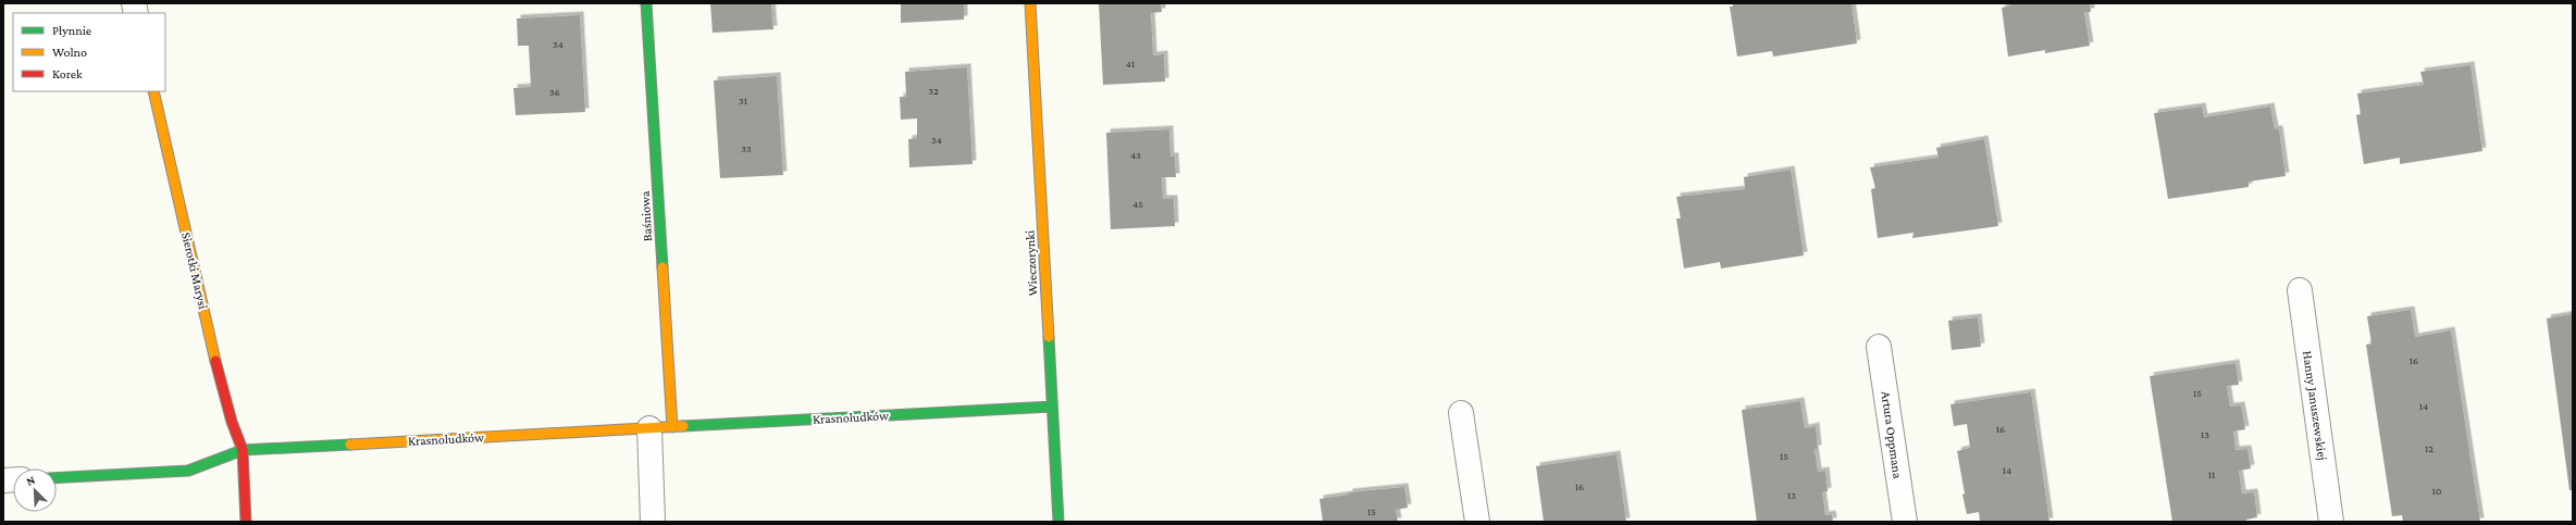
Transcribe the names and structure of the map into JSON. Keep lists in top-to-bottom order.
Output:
{
  "streets": {
    "street": [
      "Baśniowa",
      "Wieczorynki",
      "Sierotki Marysi",
      "Hanny Januszewskiej",
      "Krasnoludków",
      "Artura Oppmana"
    ]
  },
  "crossings": [
    ["Baśniowa", "Krasnoludków"],
    ["Wieczorynki", "Krasnoludków"],
    ["Sierotki Marysi", "Krasnoludków"]
  ],
  "house_numbers": [
    "34",
    "41",
    "32",
    "36",
    "31",
    "34",
    "33",
    "43",
    "45",
    "16",
    "15",
    "14",
    "16",
    "13",
    "12",
    "15",
    "14",
    "11",
    "16",
    "10",
    "13",
    "15"
  ],
  "legend": ["Płynnie", "Wolno", "Korek"],
  "north": "top left"
}
